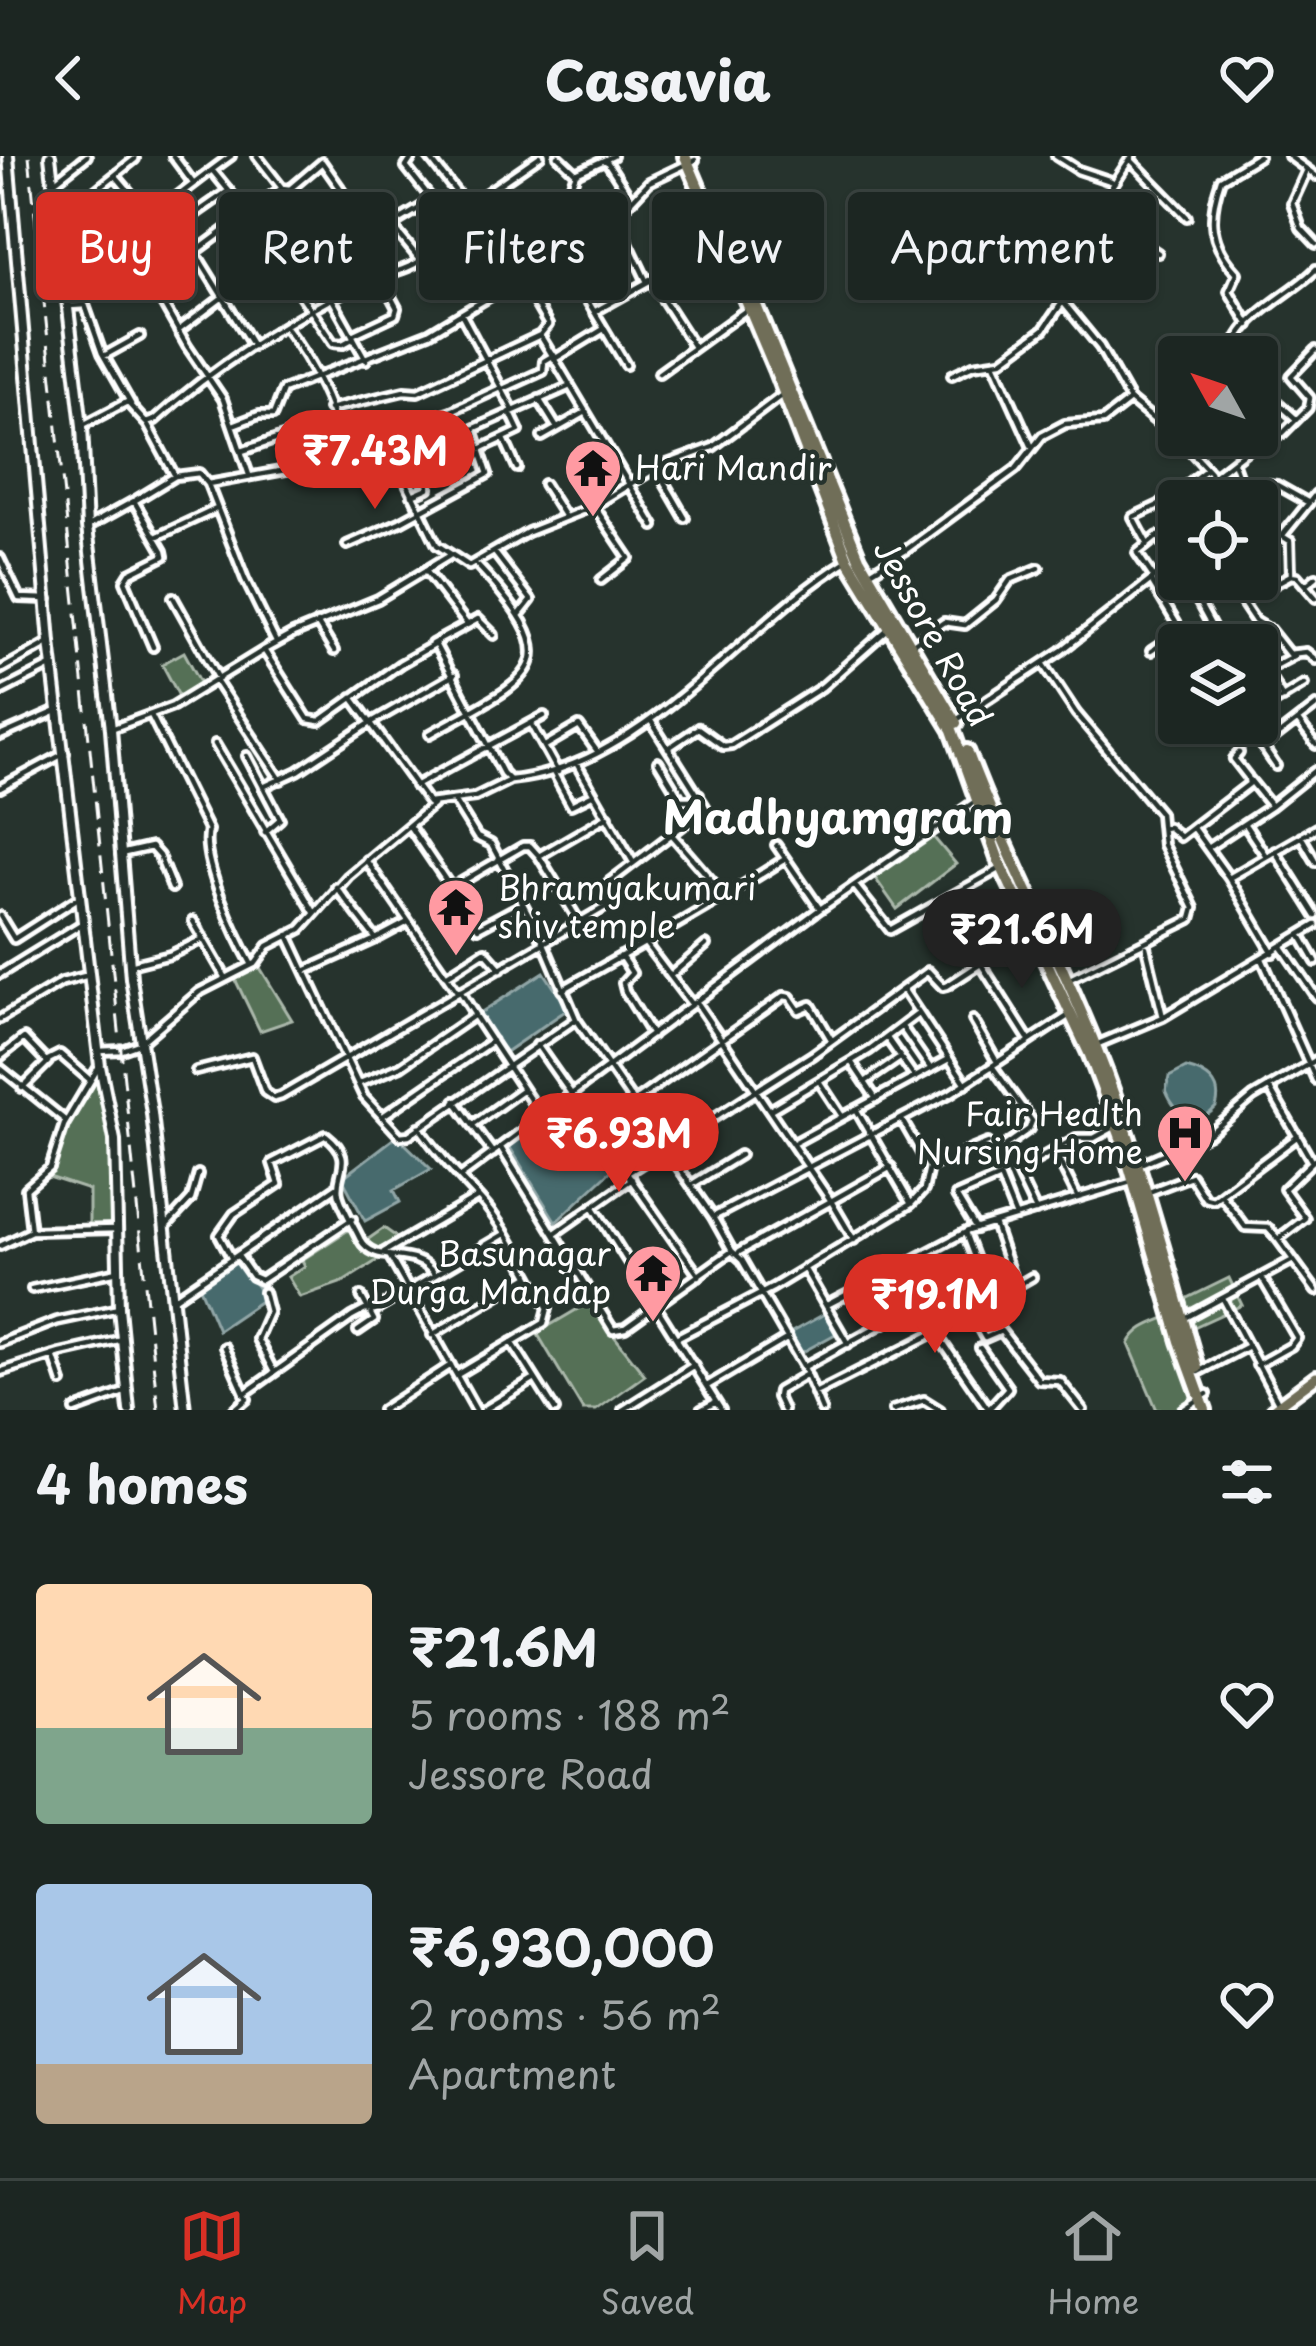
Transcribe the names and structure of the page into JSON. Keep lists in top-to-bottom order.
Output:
{
  "streets": {
    "highway": ["Jessore Road"]
  },
  "districts": ["Madhyamgram"],
  "places": {
    "temple": ["Hari Mandir", "Bhramyakumari shiv temple", "Basunagar Durga Mandap"],
    "hospital": ["Fair Health Nursing Home"]
  },
  "north": "top left",
  "page": {
    "header": "Casavia",
    "chip": [
      "Buy",
      "Rent",
      "Filters",
      "New",
      "Apartment"
    ],
    "price": [
      "₹7.43M",
      "₹21.6M",
      "₹6.93M",
      "₹19.1M"
    ],
    "heading": "4 homes",
    "list": [
      {
        "name": "₹21.6M",
        "note": "5 rooms · 188 m² · Jessore Road"
      },
      {
        "name": "₹6,930,000",
        "note": "2 rooms · 56 m² · Apartment"
      }
    ],
    "tabs": ["Map", "Saved", "Home"]
  }
}
